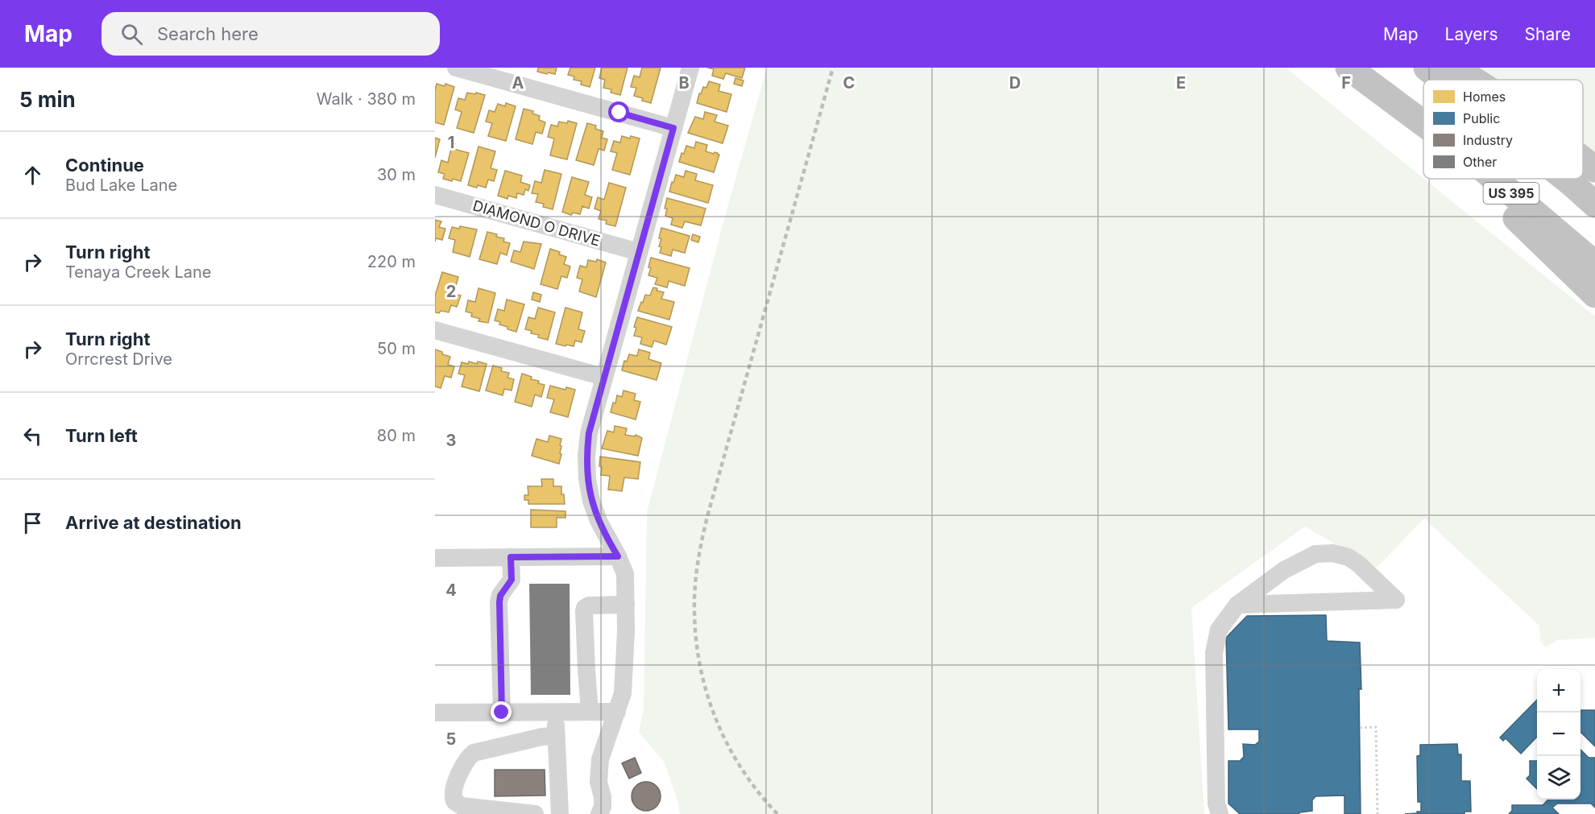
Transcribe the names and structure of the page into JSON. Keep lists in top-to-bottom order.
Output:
{
  "streets": {
    "highway": ["US 395"],
    "street": ["DIAMOND O DRIVE"]
  },
  "legend": [
    "Homes",
    "Public",
    "Industry",
    "Other"
  ],
  "page": {
    "header": "Map",
    "search": "Search here",
    "nav": ["Map", "Layers", "Share"],
    "heading": ["5 min", "Walk · 380 m"],
    "list": [
      ["Continue", "Bud Lake Lane", "30 m"],
      ["Turn right", "Tenaya Creek Lane", "220 m"],
      ["Turn right", "Orrcrest Drive", "50 m"],
      ["Turn left", "80 m"],
      "Arrive at destination"
    ],
    "map_buttons": ["+", "−"]
  },
  "grid": {
    "columns": [
      "A",
      "B",
      "C",
      "D",
      "E",
      "F"
    ],
    "rows": [
      "1",
      "2",
      "3",
      "4",
      "5"
    ]
  }
}
